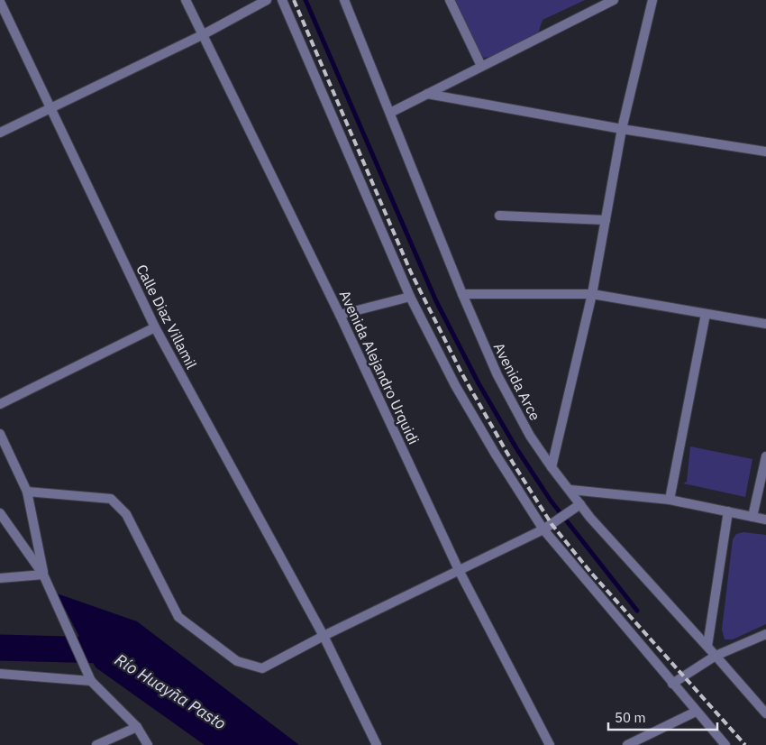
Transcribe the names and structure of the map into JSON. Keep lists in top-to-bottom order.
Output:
{
  "streets": {
    "street": ["Calle Diaz Villamil", "Avenida Alejandro Urquidi", "Avenida Arce"]
  },
  "water": ["Río Huayña Pasto"],
  "scale_bar": "50 m"
}
